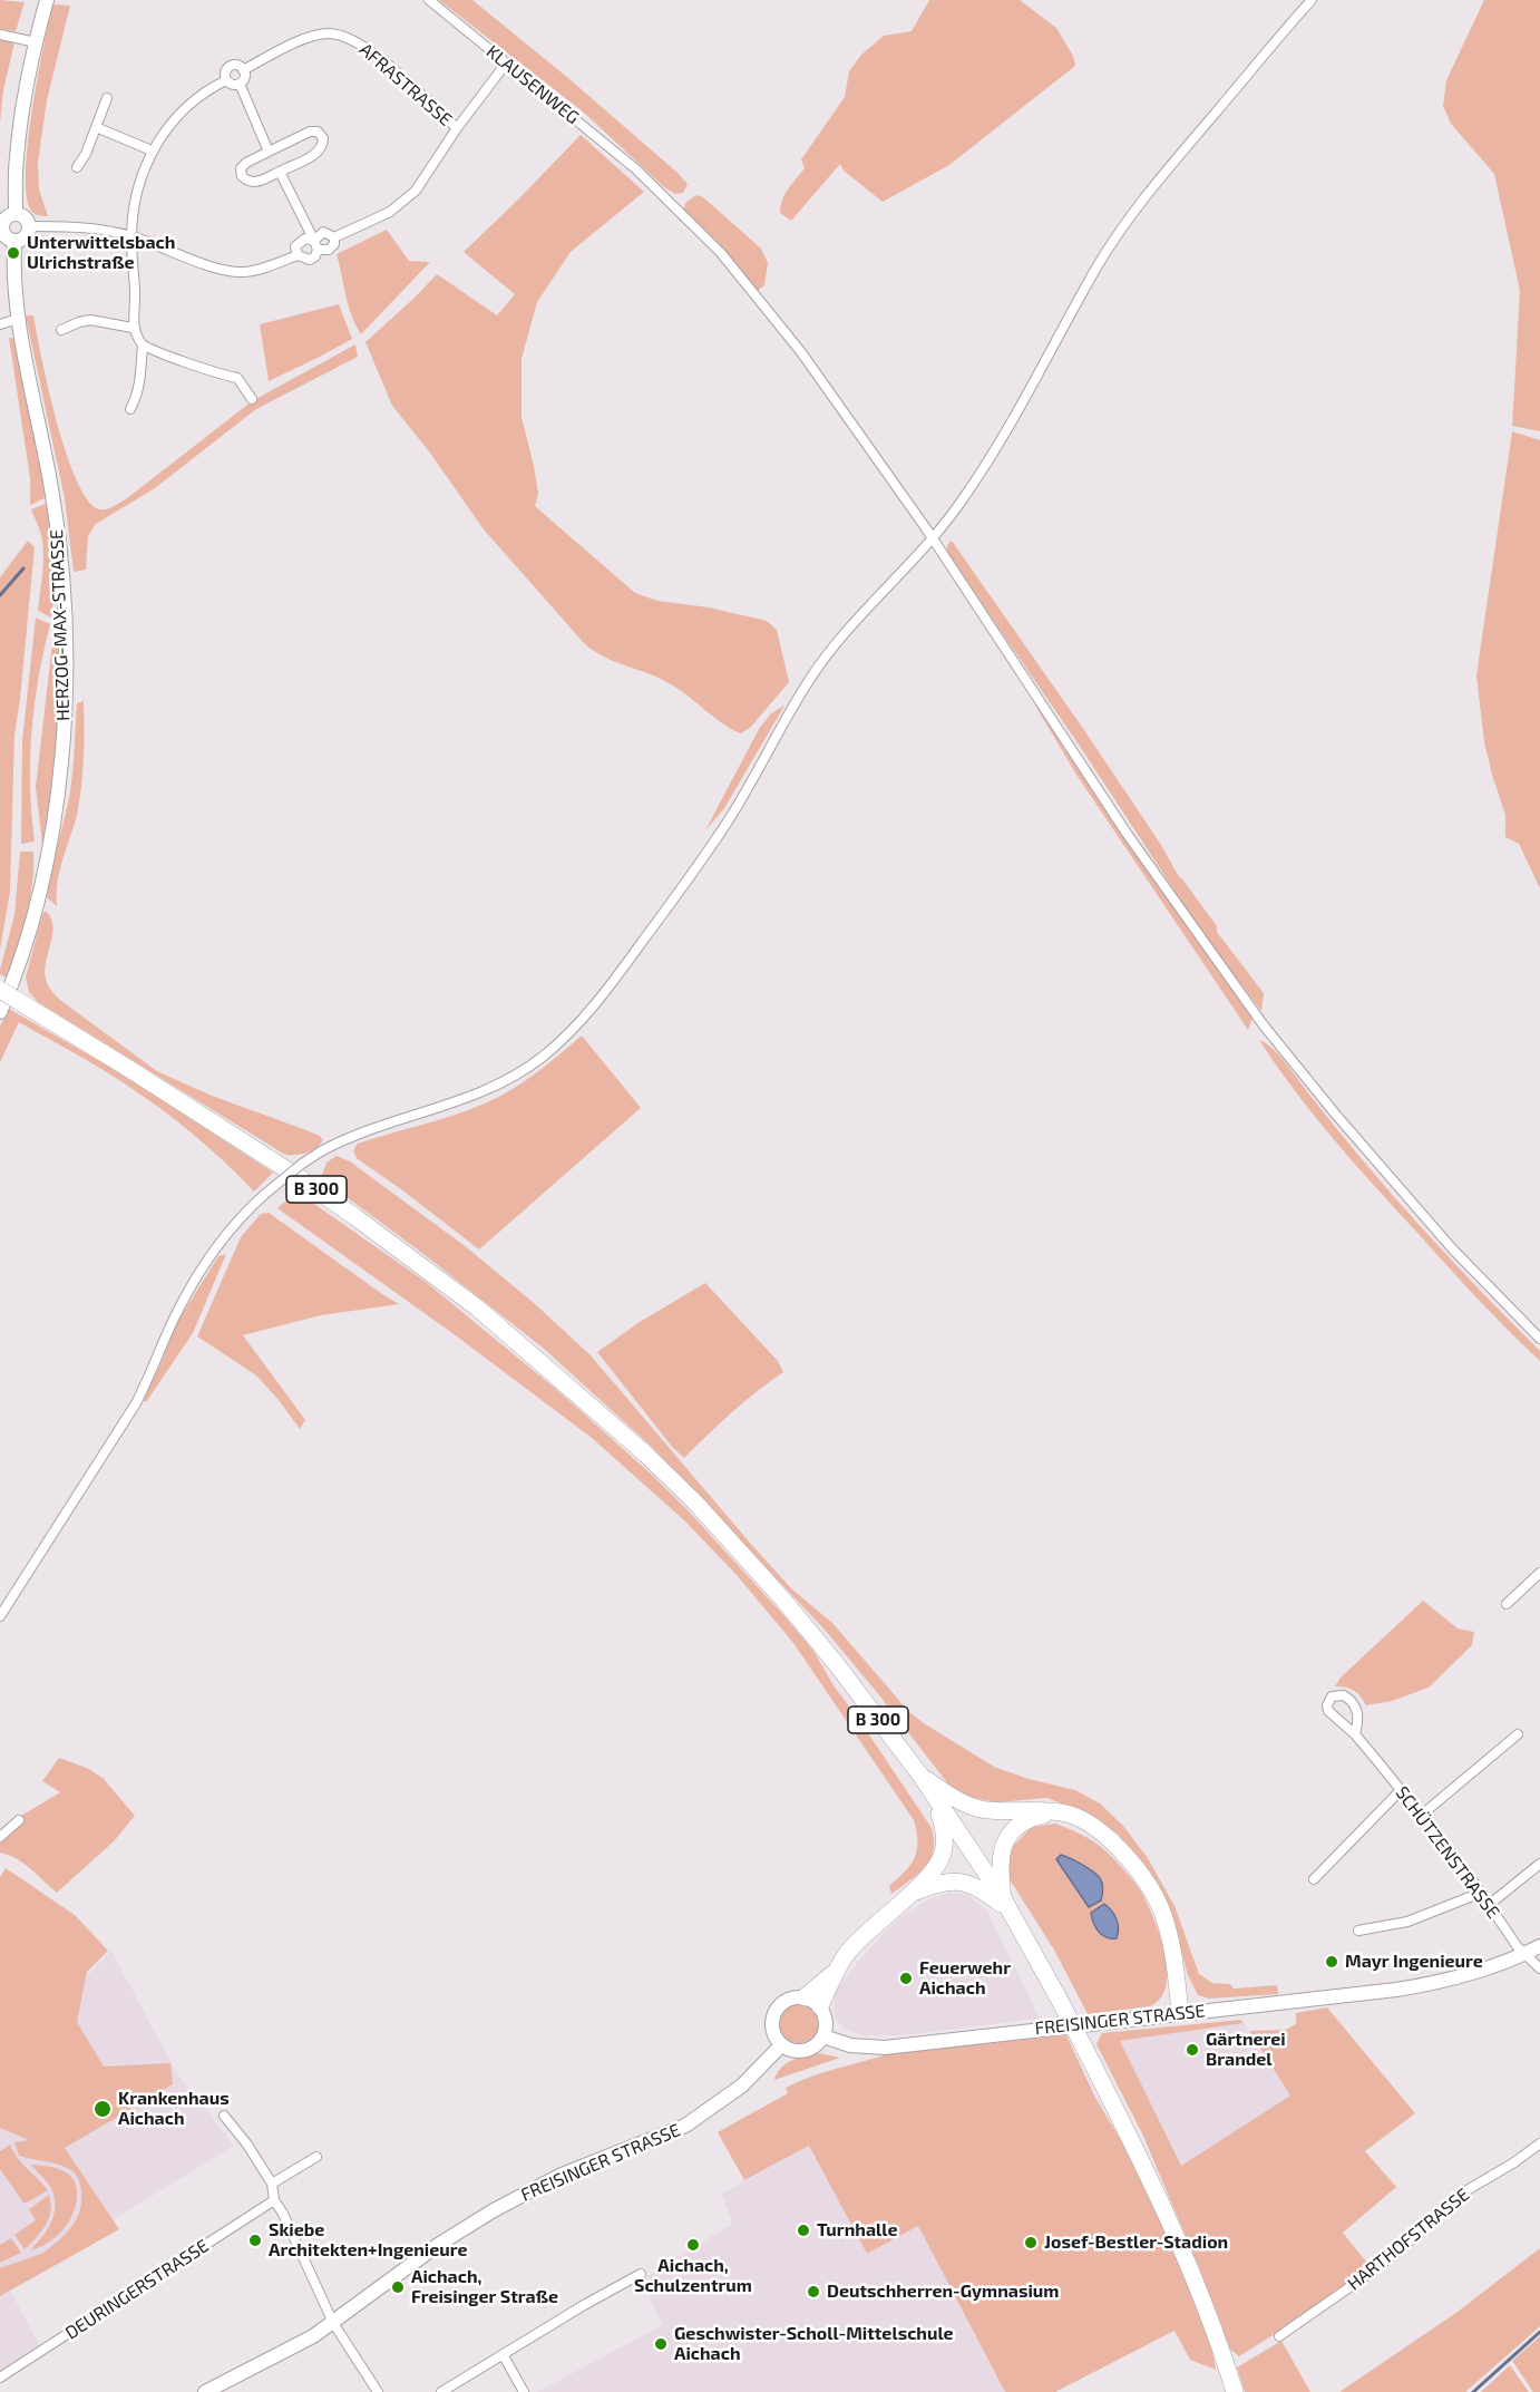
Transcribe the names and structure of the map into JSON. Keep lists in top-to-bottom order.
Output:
{
  "streets": {
    "highway": ["B 300"],
    "main road": ["HERZOG-MAX-STRASSE", "FREISINGER STRASSE"],
    "street": [
      "AFRASTRASSE",
      "KLAUSENWEG",
      "SCHÜTZENSTRASSE",
      "HARTHOFSTRASSE",
      "DEURINGERSTRASSE"
    ]
  },
  "crossings": [
    ["SCHÜTZENSTRASSE", "FREISINGER STRASSE"]
  ],
  "places": [
    "Unterwittelsbach Ulrichstraße",
    "Mayr Ingenieure",
    "Feuerwehr Aichach",
    "Gärtnerei Brandel",
    "Krankenhaus Aichach",
    "Turnhalle",
    "Skiebe Architekten+Ingenieure",
    "Josef-Bestler-Stadion",
    "Aichach, Schulzentrum",
    "Aichach, Freisinger Straße",
    "Deutschherren-Gymnasium",
    "Geschwister-Scholl-Mittelschule Aichach"
  ]
}
